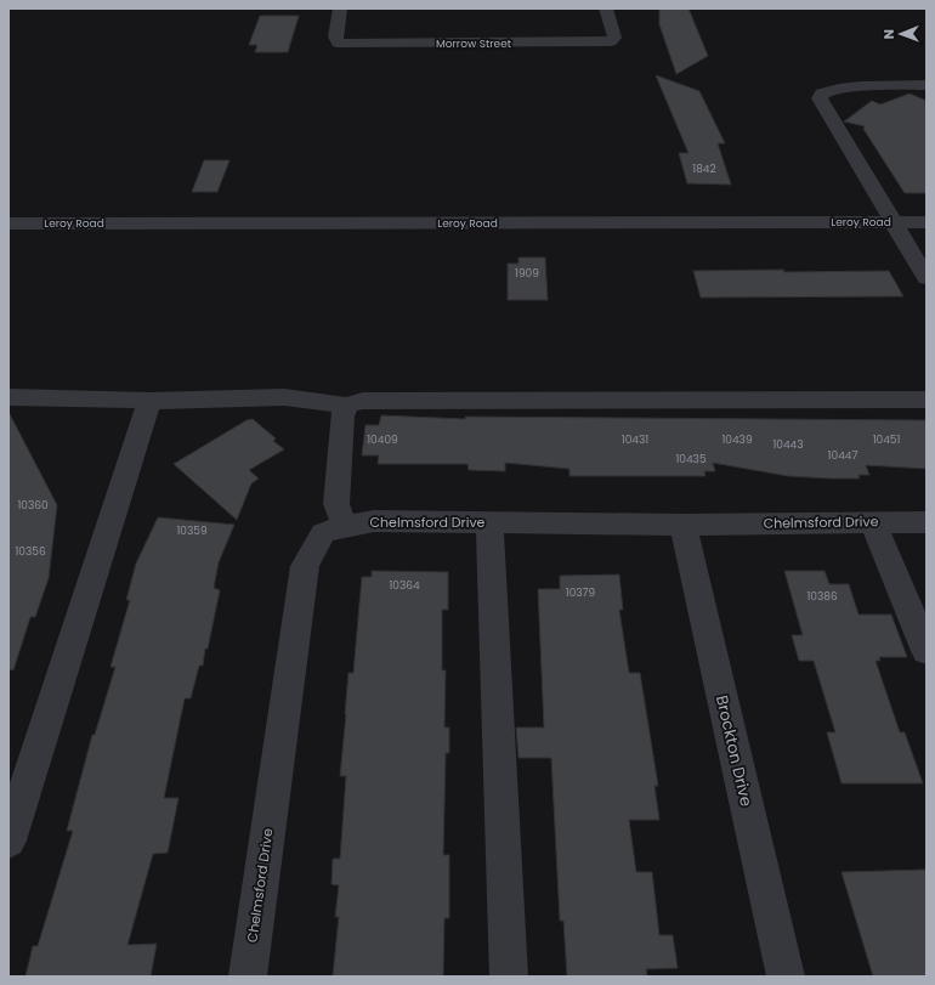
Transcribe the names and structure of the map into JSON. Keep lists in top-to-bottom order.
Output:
{
  "streets": {
    "street": [
      "Morrow Street",
      "Leroy Road",
      "Chelmsford Drive",
      "Brockton Drive"
    ]
  },
  "crossings": [
    ["Chelmsford Drive", "Brockton Drive"]
  ],
  "house_numbers": [
    "1842",
    "1909",
    "10409",
    "10431",
    "10439",
    "10451",
    "10443",
    "10447",
    "10435",
    "10360",
    "10359",
    "10356",
    "10364",
    "10379",
    "10386"
  ],
  "north": "left"
}
